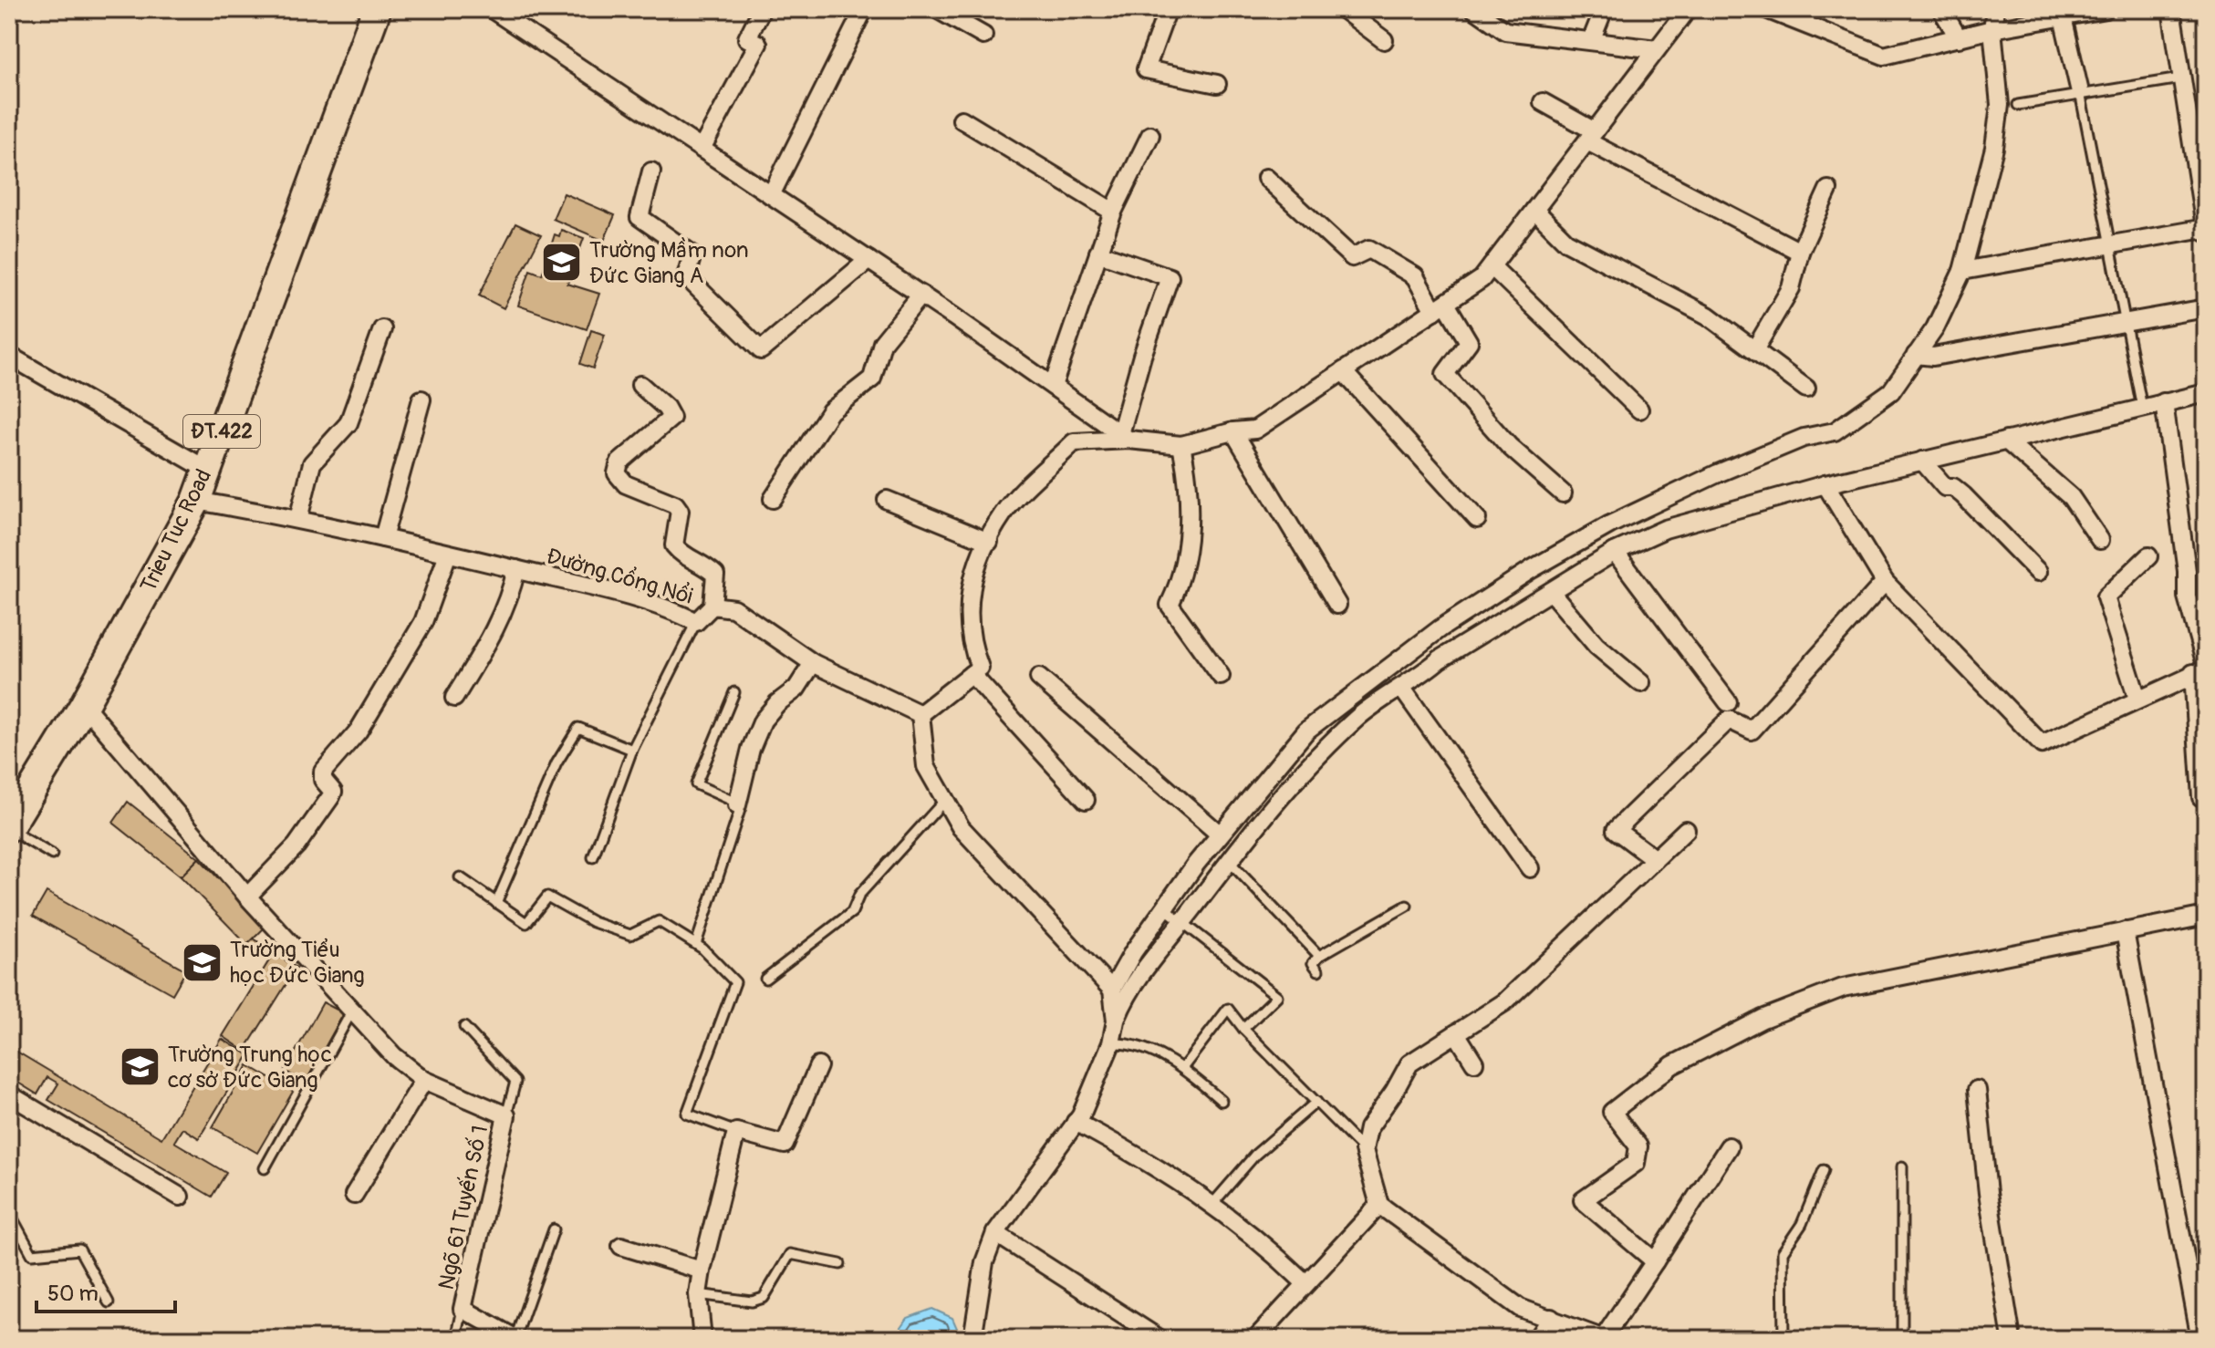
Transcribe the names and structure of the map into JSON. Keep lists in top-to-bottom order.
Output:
{
  "streets": {
    "main road": ["ĐT.422", "Trieu Tuc Road"],
    "street": ["Đường Cổng Nổi", "Ngõ 61 Tuyến Số 1"]
  },
  "crossings": [
    ["Trieu Tuc Road", "Đường Cổng Nổi"]
  ],
  "places": {
    "school or university": ["Trường Mầm non Đức Giang A", "Trường Tiểu học Đức Giang", "Trường Trung học cơ sở Đức Giang"]
  },
  "scale_bar": "50 m"
}
